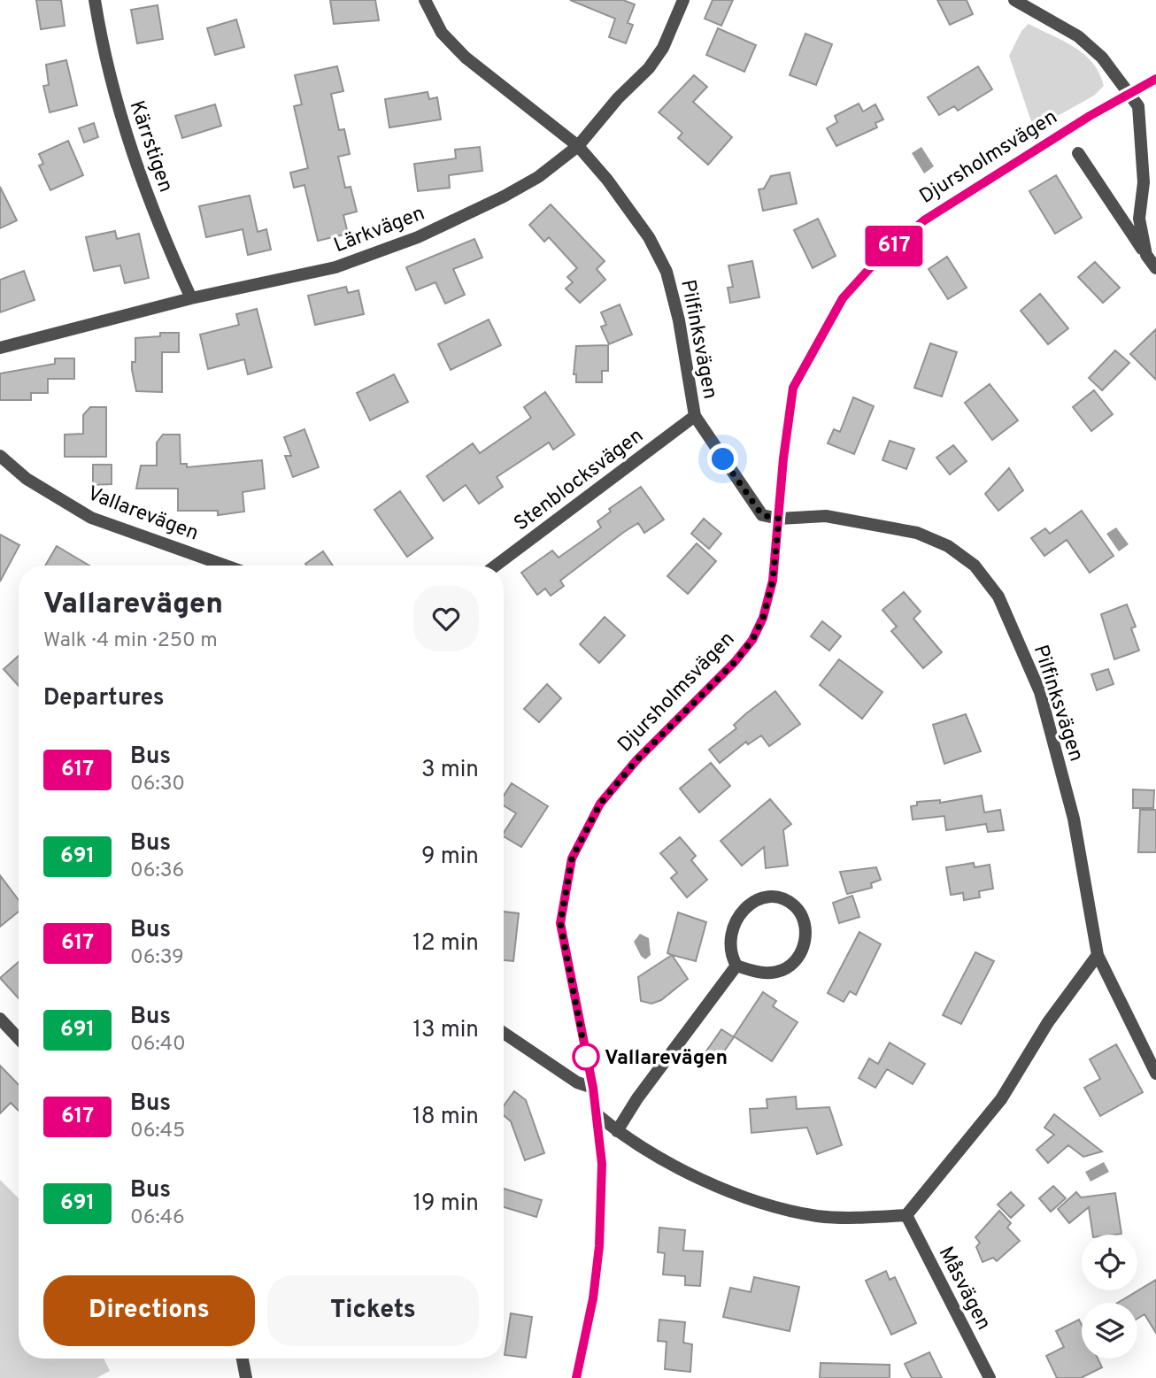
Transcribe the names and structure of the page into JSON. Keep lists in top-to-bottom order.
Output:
{
  "streets": {
    "street": [
      "Kärrstigen",
      "Djursholmsvägen",
      "Lärkvägen",
      "Pilfinksvägen",
      "Stenblocksvägen",
      "Vallarevägen",
      "Måsvägen"
    ]
  },
  "crossings": [
    ["Kärrstigen", "Lärkvägen"],
    ["Djursholmsvägen", "Pilfinksvägen"],
    ["Lärkvägen", "Pilfinksvägen"],
    ["Pilfinksvägen", "Stenblocksvägen"]
  ],
  "places": ["Vallarevägen"],
  "lines": ["bus line 617"],
  "page": {
    "on_map": "617",
    "heading": [
      ["Vallarevägen", "Walk · 4 min · 250 m"],
      "Departures"
    ],
    "list": [
      {
        "mark": "617",
        "name": "Bus",
        "note": "06:30",
        "value": "3 min"
      },
      {
        "mark": "691",
        "name": "Bus",
        "note": "06:36",
        "value": "9 min"
      },
      {
        "mark": "617",
        "name": "Bus",
        "note": "06:39",
        "value": "12 min"
      },
      {
        "mark": "691",
        "name": "Bus",
        "note": "06:40",
        "value": "13 min"
      },
      {
        "mark": "617",
        "name": "Bus",
        "note": "06:45",
        "value": "18 min"
      },
      {
        "mark": "691",
        "name": "Bus",
        "note": "06:46",
        "value": "19 min"
      }
    ],
    "buttons": ["Directions", "Tickets"]
  }
}
